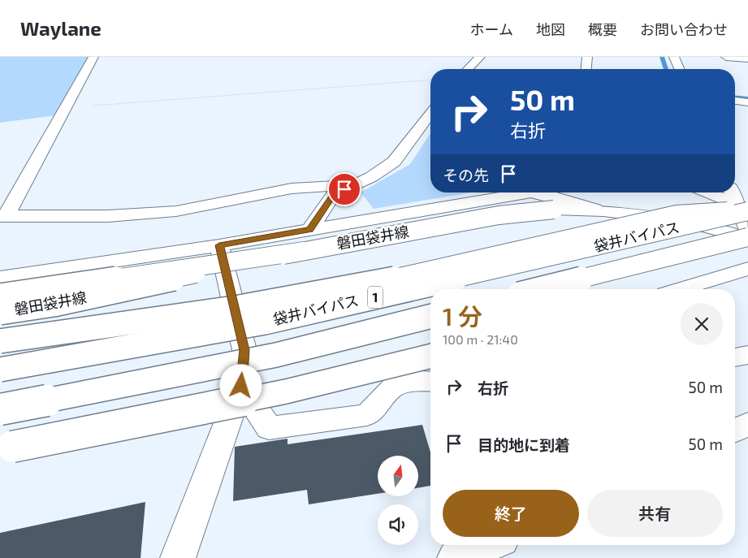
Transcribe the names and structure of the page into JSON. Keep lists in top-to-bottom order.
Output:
{
  "streets": {
    "main road": ["袋井バイパス", "磐田袋井線", "1"]
  },
  "crossings": [
    ["袋井バイパス", "磐田袋井線"]
  ],
  "north": "top",
  "page": {
    "header": "Waylane",
    "nav": [
      "ホーム",
      "地図",
      "概要",
      "お問い合わせ"
    ],
    "turn": ["50 m", "右折"],
    "then": "その先",
    "heading": ["1 分", "100 m · 21:40"],
    "list": [
      {
        "name": "右折",
        "value": "50 m"
      },
      {
        "name": "目的地に到着",
        "value": "50 m"
      }
    ],
    "buttons": ["終了", "共有"]
  }
}
